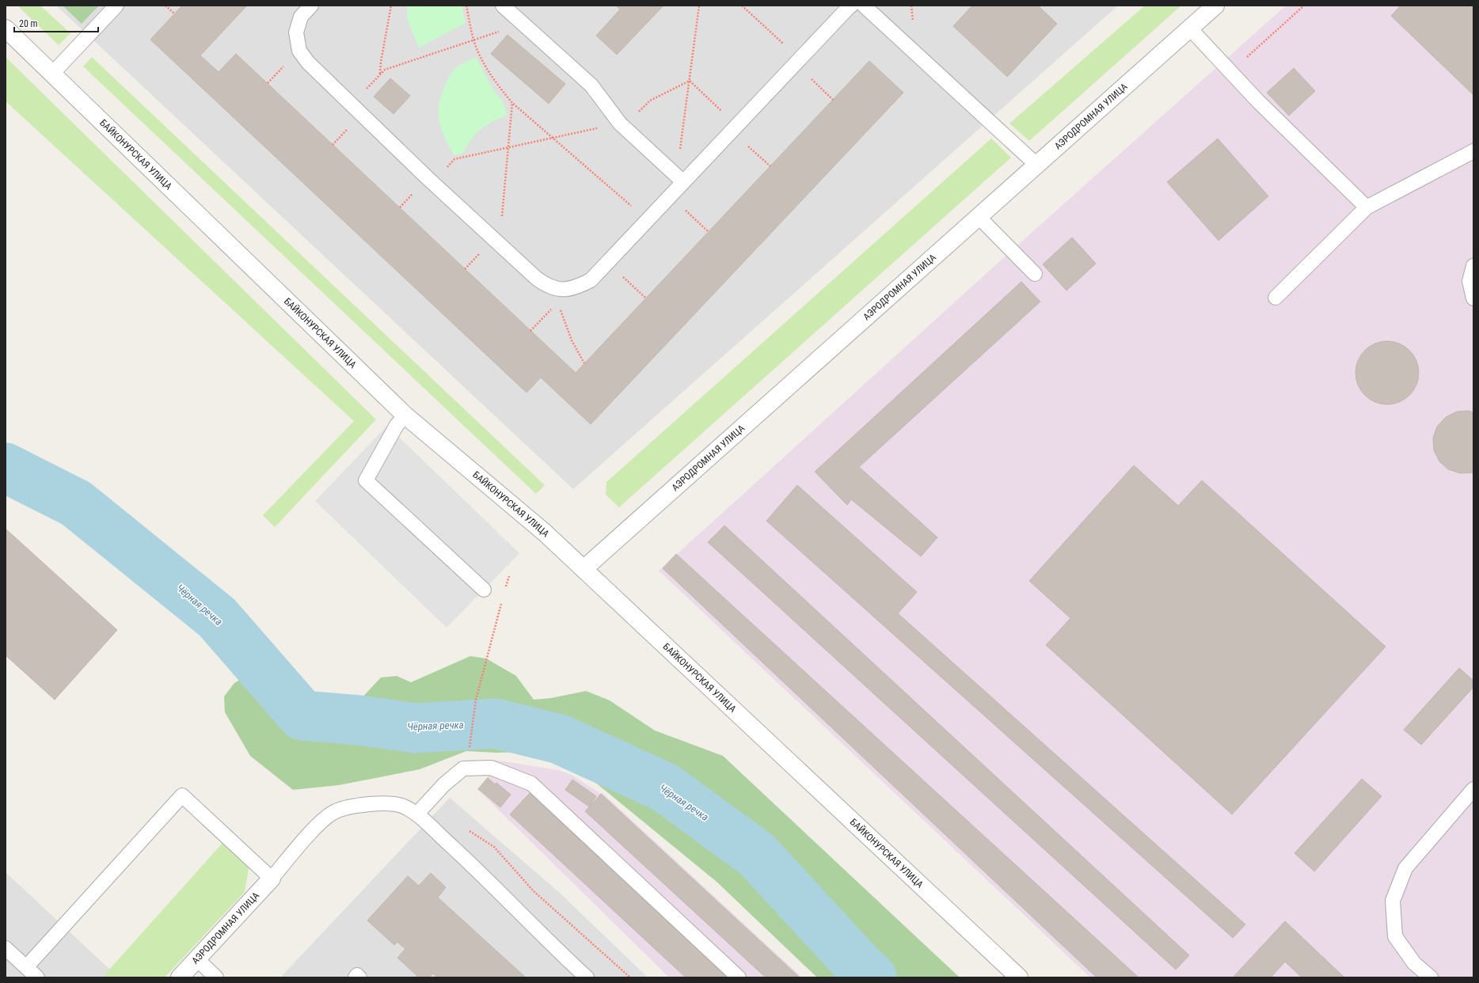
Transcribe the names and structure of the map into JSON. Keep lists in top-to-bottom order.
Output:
{
  "streets": {
    "street": ["АЭРОДРОМНАЯ УЛИЦА", "БАЙКОНУРСКАЯ УЛИЦА"]
  },
  "crossings": [
    ["АЭРОДРОМНАЯ УЛИЦА", "БАЙКОНУРСКАЯ УЛИЦА"]
  ],
  "water": ["Чёрная речка"],
  "scale_bar": "20 m"
}
